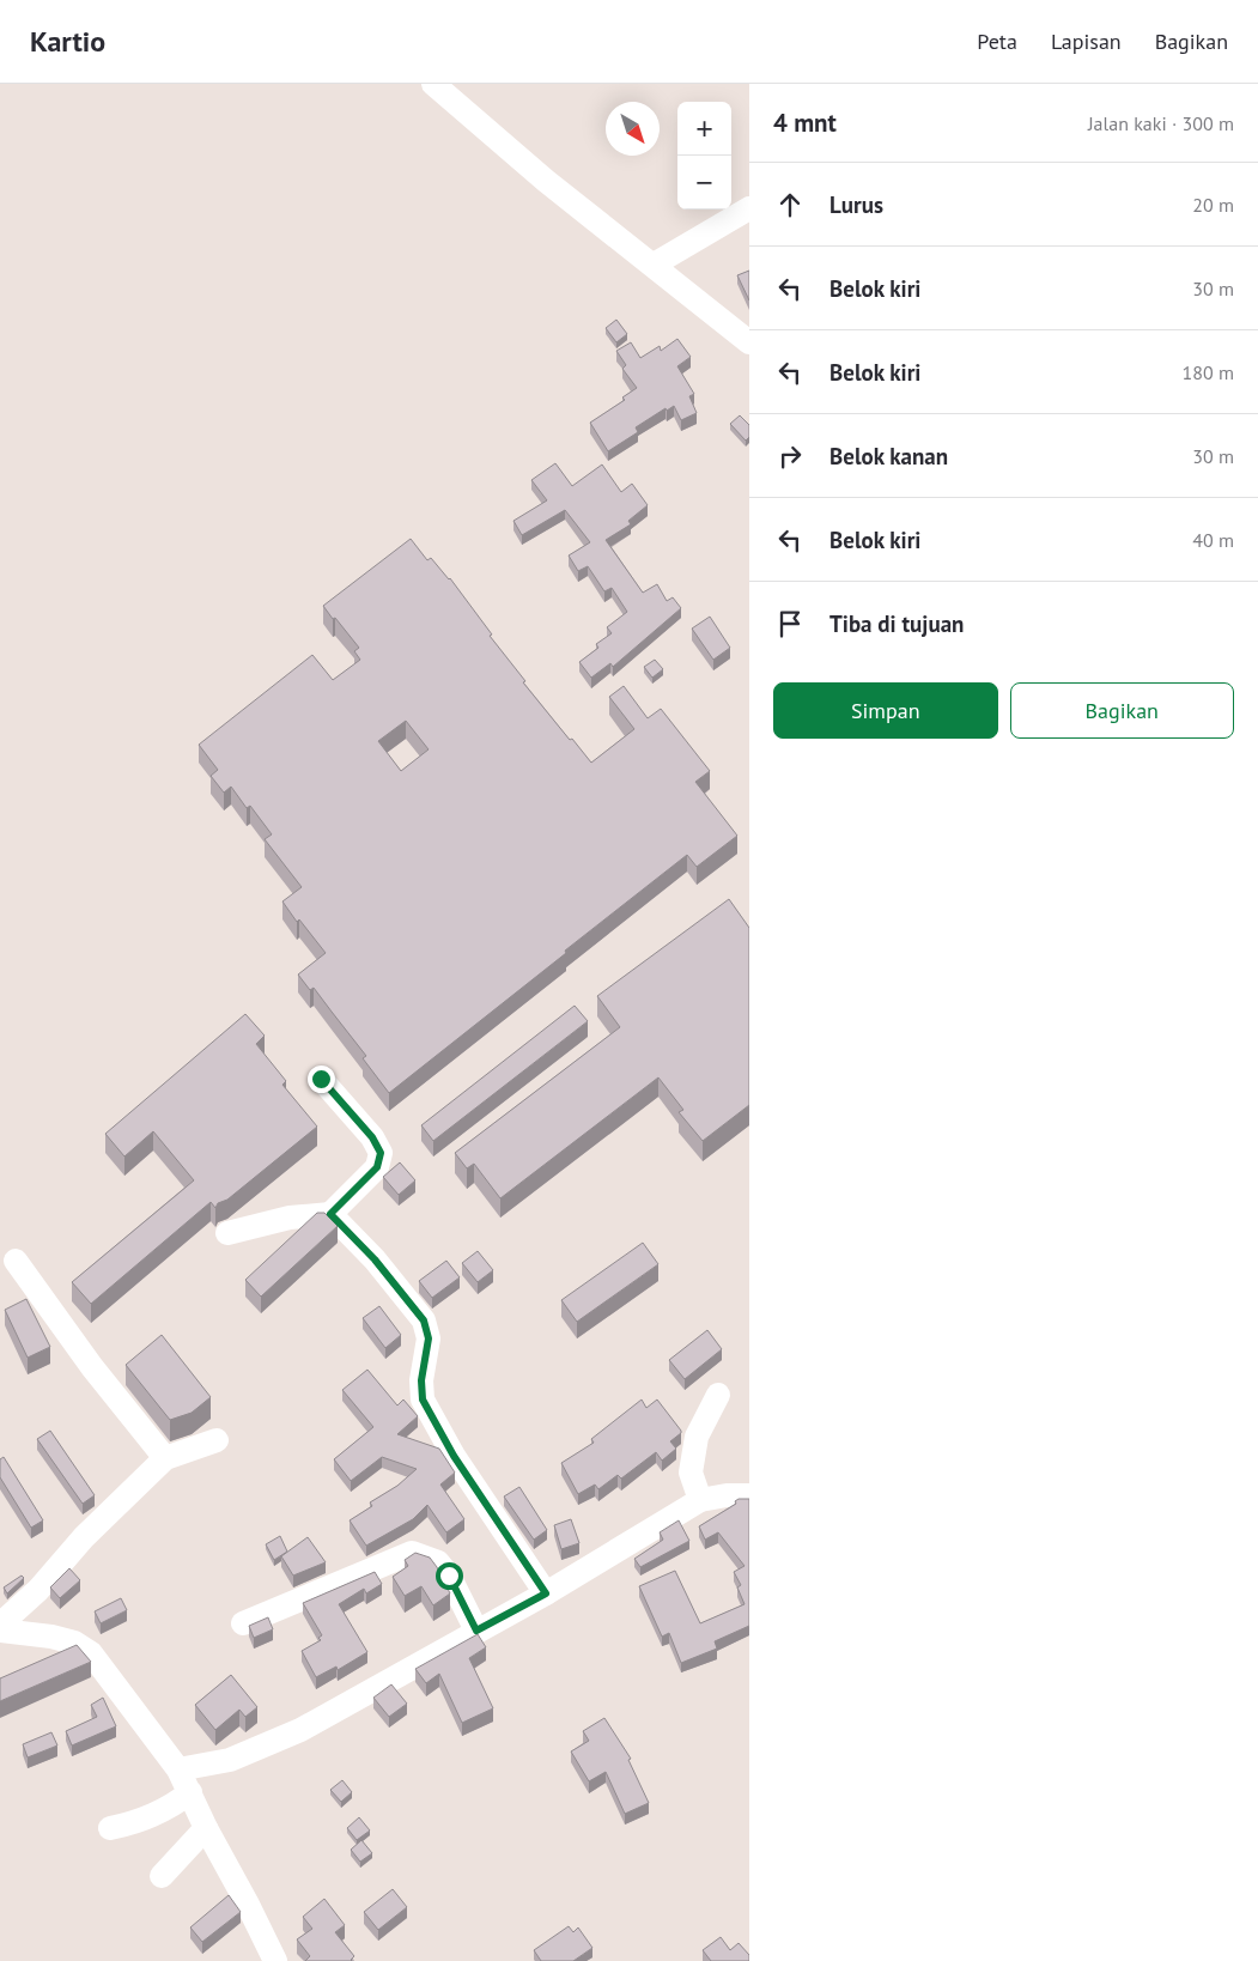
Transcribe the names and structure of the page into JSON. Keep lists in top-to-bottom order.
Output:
{
  "north": "bottom right",
  "page": {
    "header": "Kartio",
    "nav": ["Peta", "Lapisan", "Bagikan"],
    "heading": ["4 mnt", "Jalan kaki · 300 m"],
    "map_buttons": ["+", "−"],
    "list": [
      ["Lurus", "20 m"],
      ["Belok kiri", "30 m"],
      ["Belok kiri", "180 m"],
      ["Belok kanan", "30 m"],
      ["Belok kiri", "40 m"],
      "Tiba di tujuan"
    ],
    "buttons": ["Simpan", "Bagikan"]
  }
}
